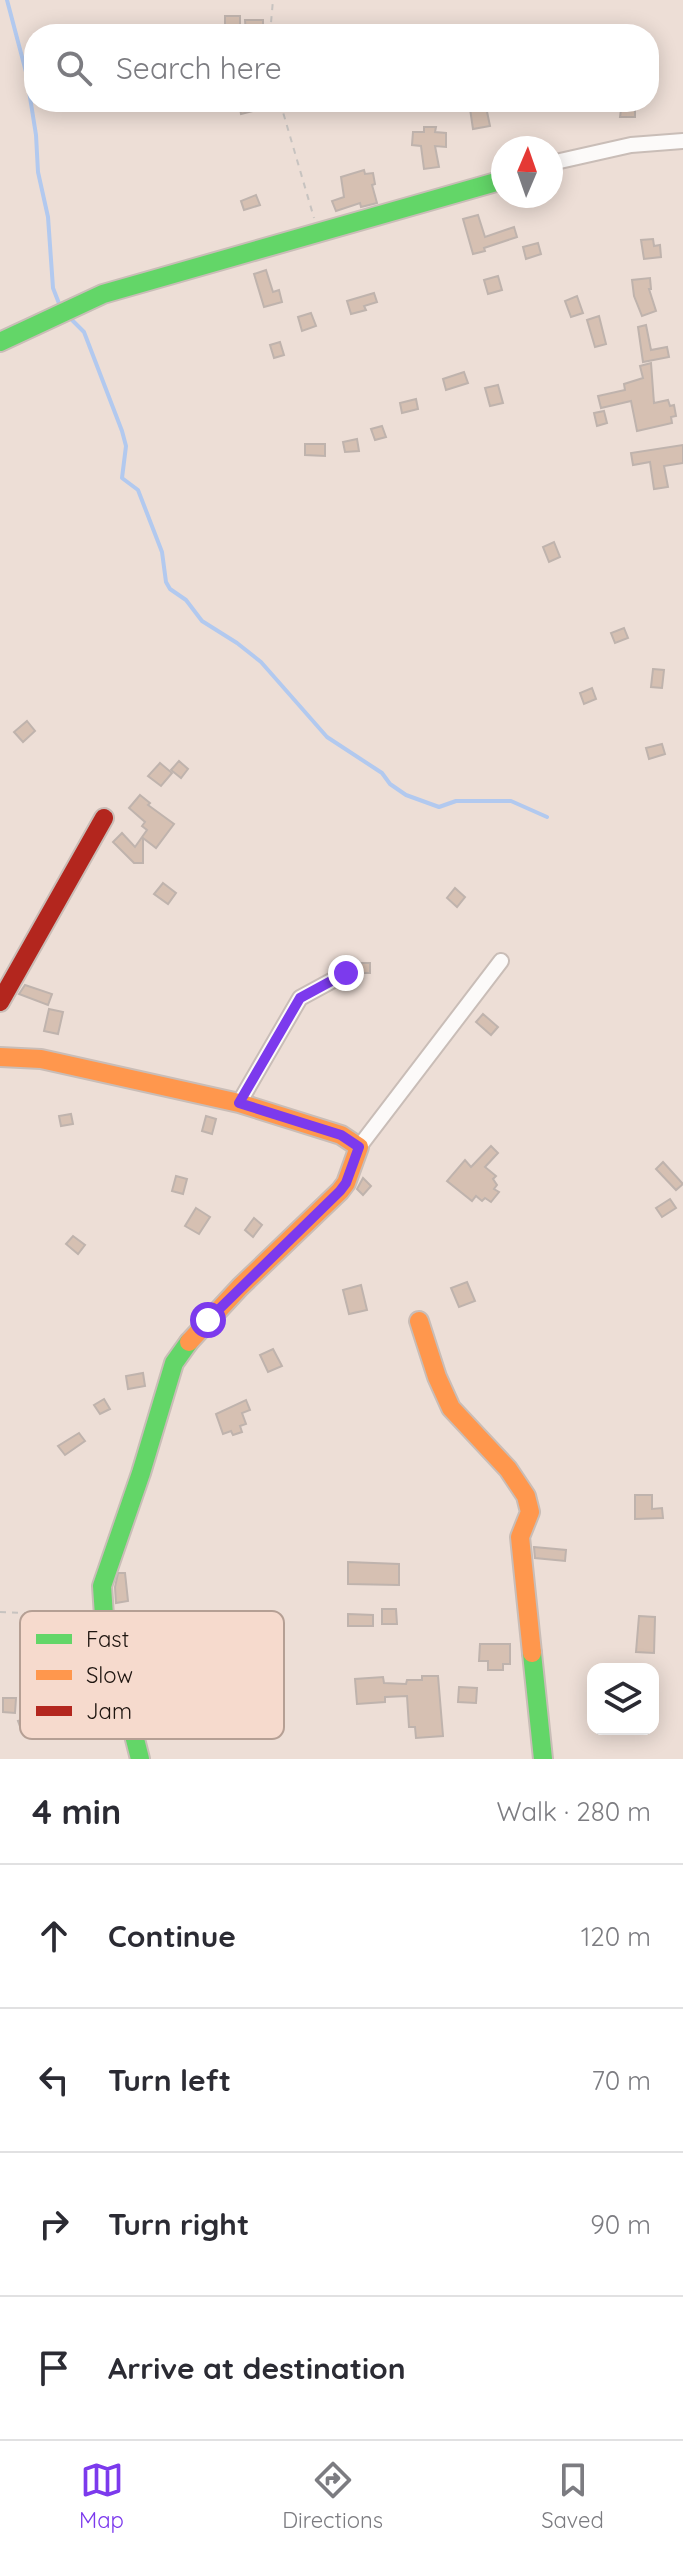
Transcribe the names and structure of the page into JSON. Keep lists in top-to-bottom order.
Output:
{
  "legend": ["Fast", "Slow", "Jam"],
  "north": "top",
  "page": {
    "search": "Search here",
    "heading": ["4 min", "Walk · 280 m"],
    "list": [
      ["Continue", "120 m"],
      ["Turn left", "70 m"],
      ["Turn right", "90 m"],
      "Arrive at destination"
    ],
    "nav": ["Map", "Directions", "Saved"]
  }
}
